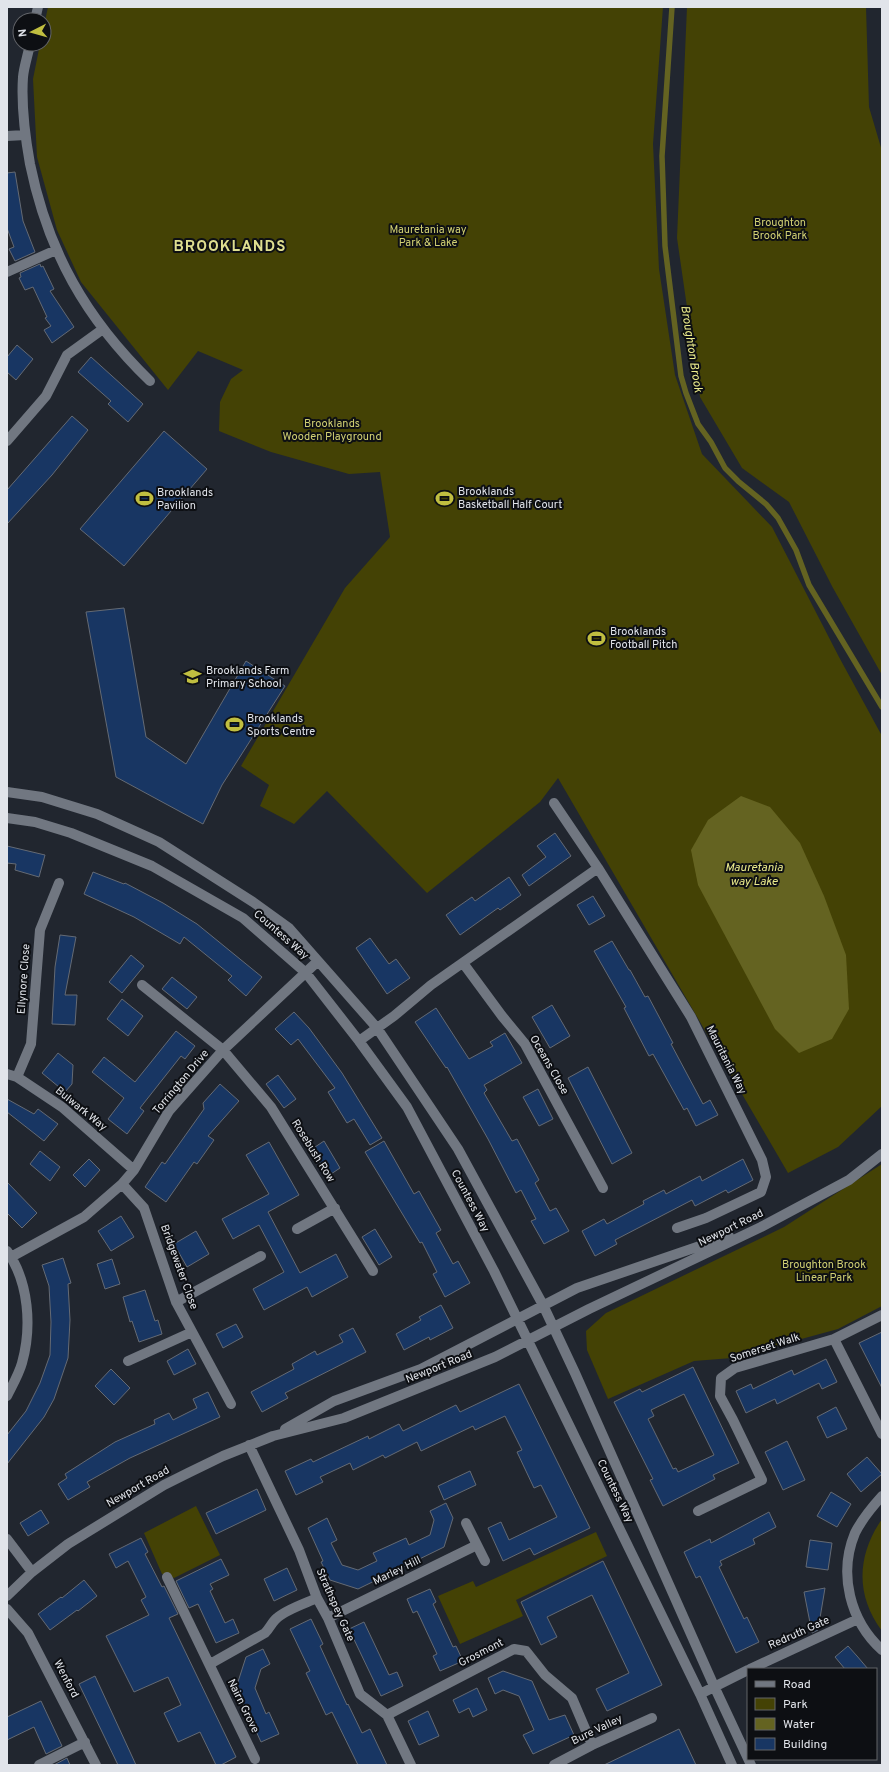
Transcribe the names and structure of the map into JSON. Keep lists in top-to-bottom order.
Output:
{
  "streets": {
    "street": [
      "Countess Way",
      "Ellynore Close",
      "Mauritania Way",
      "Oceans Close",
      "Torrington Drive",
      "Bulwark Way",
      "Rosebush Row",
      "Newport Road",
      "Bridgewater Close",
      "Somerset Walk",
      "Marley Hill",
      "Strathspey Gate",
      "Redruth Gate",
      "Grosmont",
      "Wenford",
      "Nairn Grove",
      "Bure Valley"
    ]
  },
  "crossings": [
    ["Countess Way", "Torrington Drive"],
    ["Countess Way", "Newport Road"],
    ["Countess Way", "Redruth Gate"],
    ["Ellynore Close", "Bulwark Way"],
    ["Torrington Drive", "Bulwark Way"],
    ["Torrington Drive", "Rosebush Row"],
    ["Torrington Drive", "Bridgewater Close"],
    ["Newport Road", "Strathspey Gate"],
    ["Marley Hill", "Strathspey Gate"],
    ["Strathspey Gate", "Grosmont"],
    ["Grosmont", "Bure Valley"]
  ],
  "districts": ["BROOKLANDS"],
  "water": ["Broughton Brook", "Mauretania way Lake"],
  "parks": [
    "Broughton Brook Park",
    "Mauretania way Park & Lake",
    "Brooklands Wooden Playground",
    "Broughton Brook Linear Park"
  ],
  "places": {
    "sports": [
      "Brooklands Basketball Half Court",
      "Brooklands Pavilion",
      "Brooklands Football Pitch",
      "Brooklands Sports Centre"
    ],
    "school or university": ["Brooklands Farm Primary School"]
  },
  "legend": [
    "Road",
    "Park",
    "Water",
    "Building"
  ],
  "north": "left"
}
